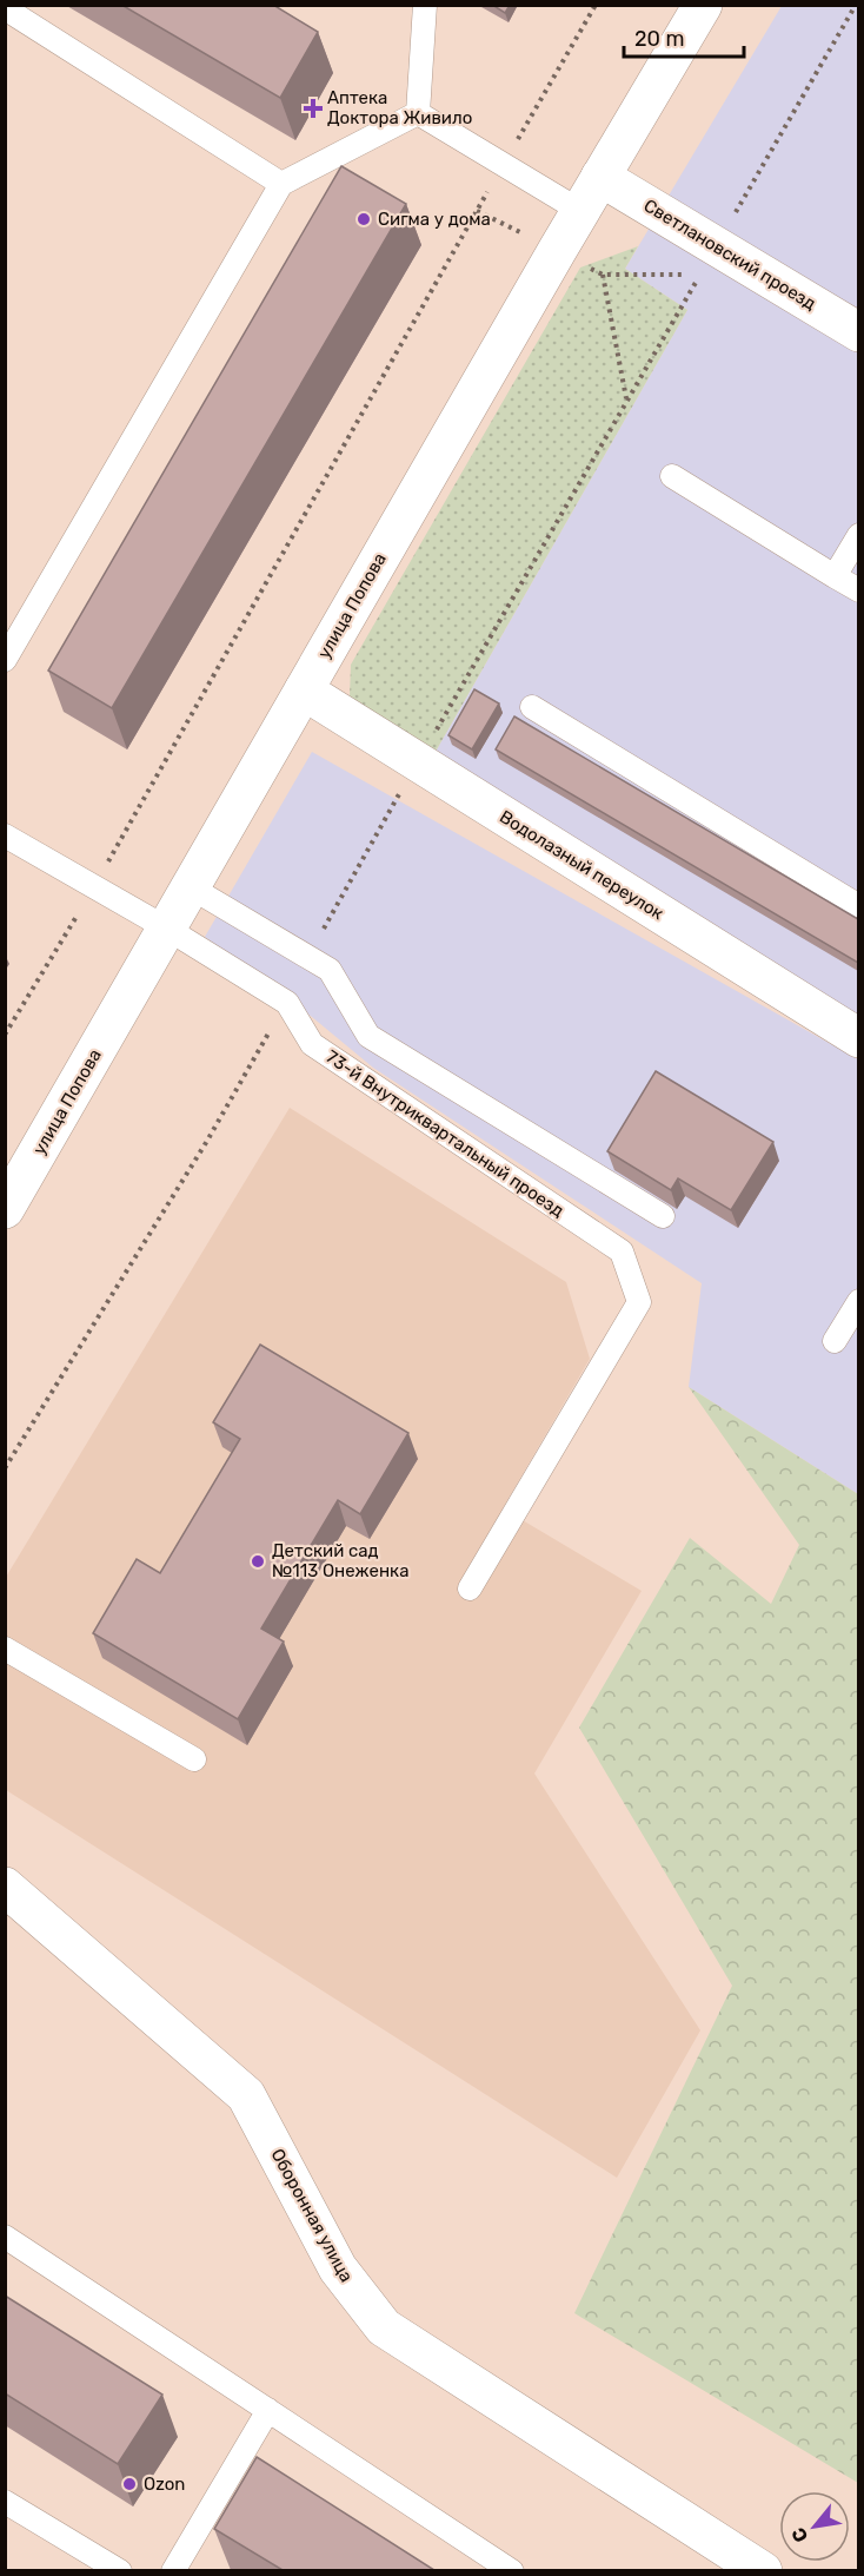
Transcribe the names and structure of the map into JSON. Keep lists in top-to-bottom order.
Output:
{
  "streets": {
    "street": [
      "Светлановский проезд",
      "улица Попова",
      "Водолазный переулок",
      "Оборонная улица"
    ],
    "lane": ["73-й Внутриквартальный проезд"]
  },
  "crossings": [
    ["Светлановский проезд", "улица Попова"],
    ["улица Попова", "Водолазный переулок"],
    ["улица Попова", "73-й Внутриквартальный проезд"]
  ],
  "places": {
    "health": ["Аптека Доктора Живило"],
    "other": ["Сигма у дома", "Детский сад №113 Онеженка", "Ozon"]
  },
  "scale_bar": "20 m",
  "north": "bottom left"
}
